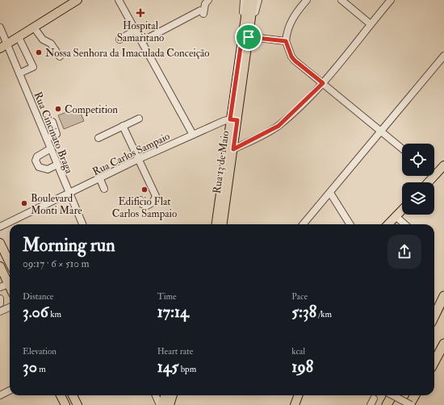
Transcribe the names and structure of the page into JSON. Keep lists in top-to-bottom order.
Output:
{
  "streets": {
    "main road": ["Rua 13 de Maio"],
    "street": ["Rua Cincinato Braga", "Rua Carlos Sampaio"]
  },
  "crossings": [
    ["Rua Cincinato Braga", "Rua Carlos Sampaio"],
    ["Rua Carlos Sampaio", "Rua 13 de Maio"]
  ],
  "places": {
    "health": ["Hospital Samaritano"],
    "other": [
      "Nossa Senhora da Imaculada Conceição",
      "Competition",
      "Edificio Flat Carlos Sampaio",
      "Boulevard Monti Mare"
    ]
  },
  "page": {
    "heading": ["Morning run", "09:17 · 6 × 510 m"],
    "stats": [
      ["Distance", "3.06 km"],
      ["Time", "17:14"],
      ["Pace", "5:38 /km"],
      ["Elevation", "30 m"],
      ["Heart rate", "145 bpm"],
      ["kcal", "198"]
    ]
  }
}
